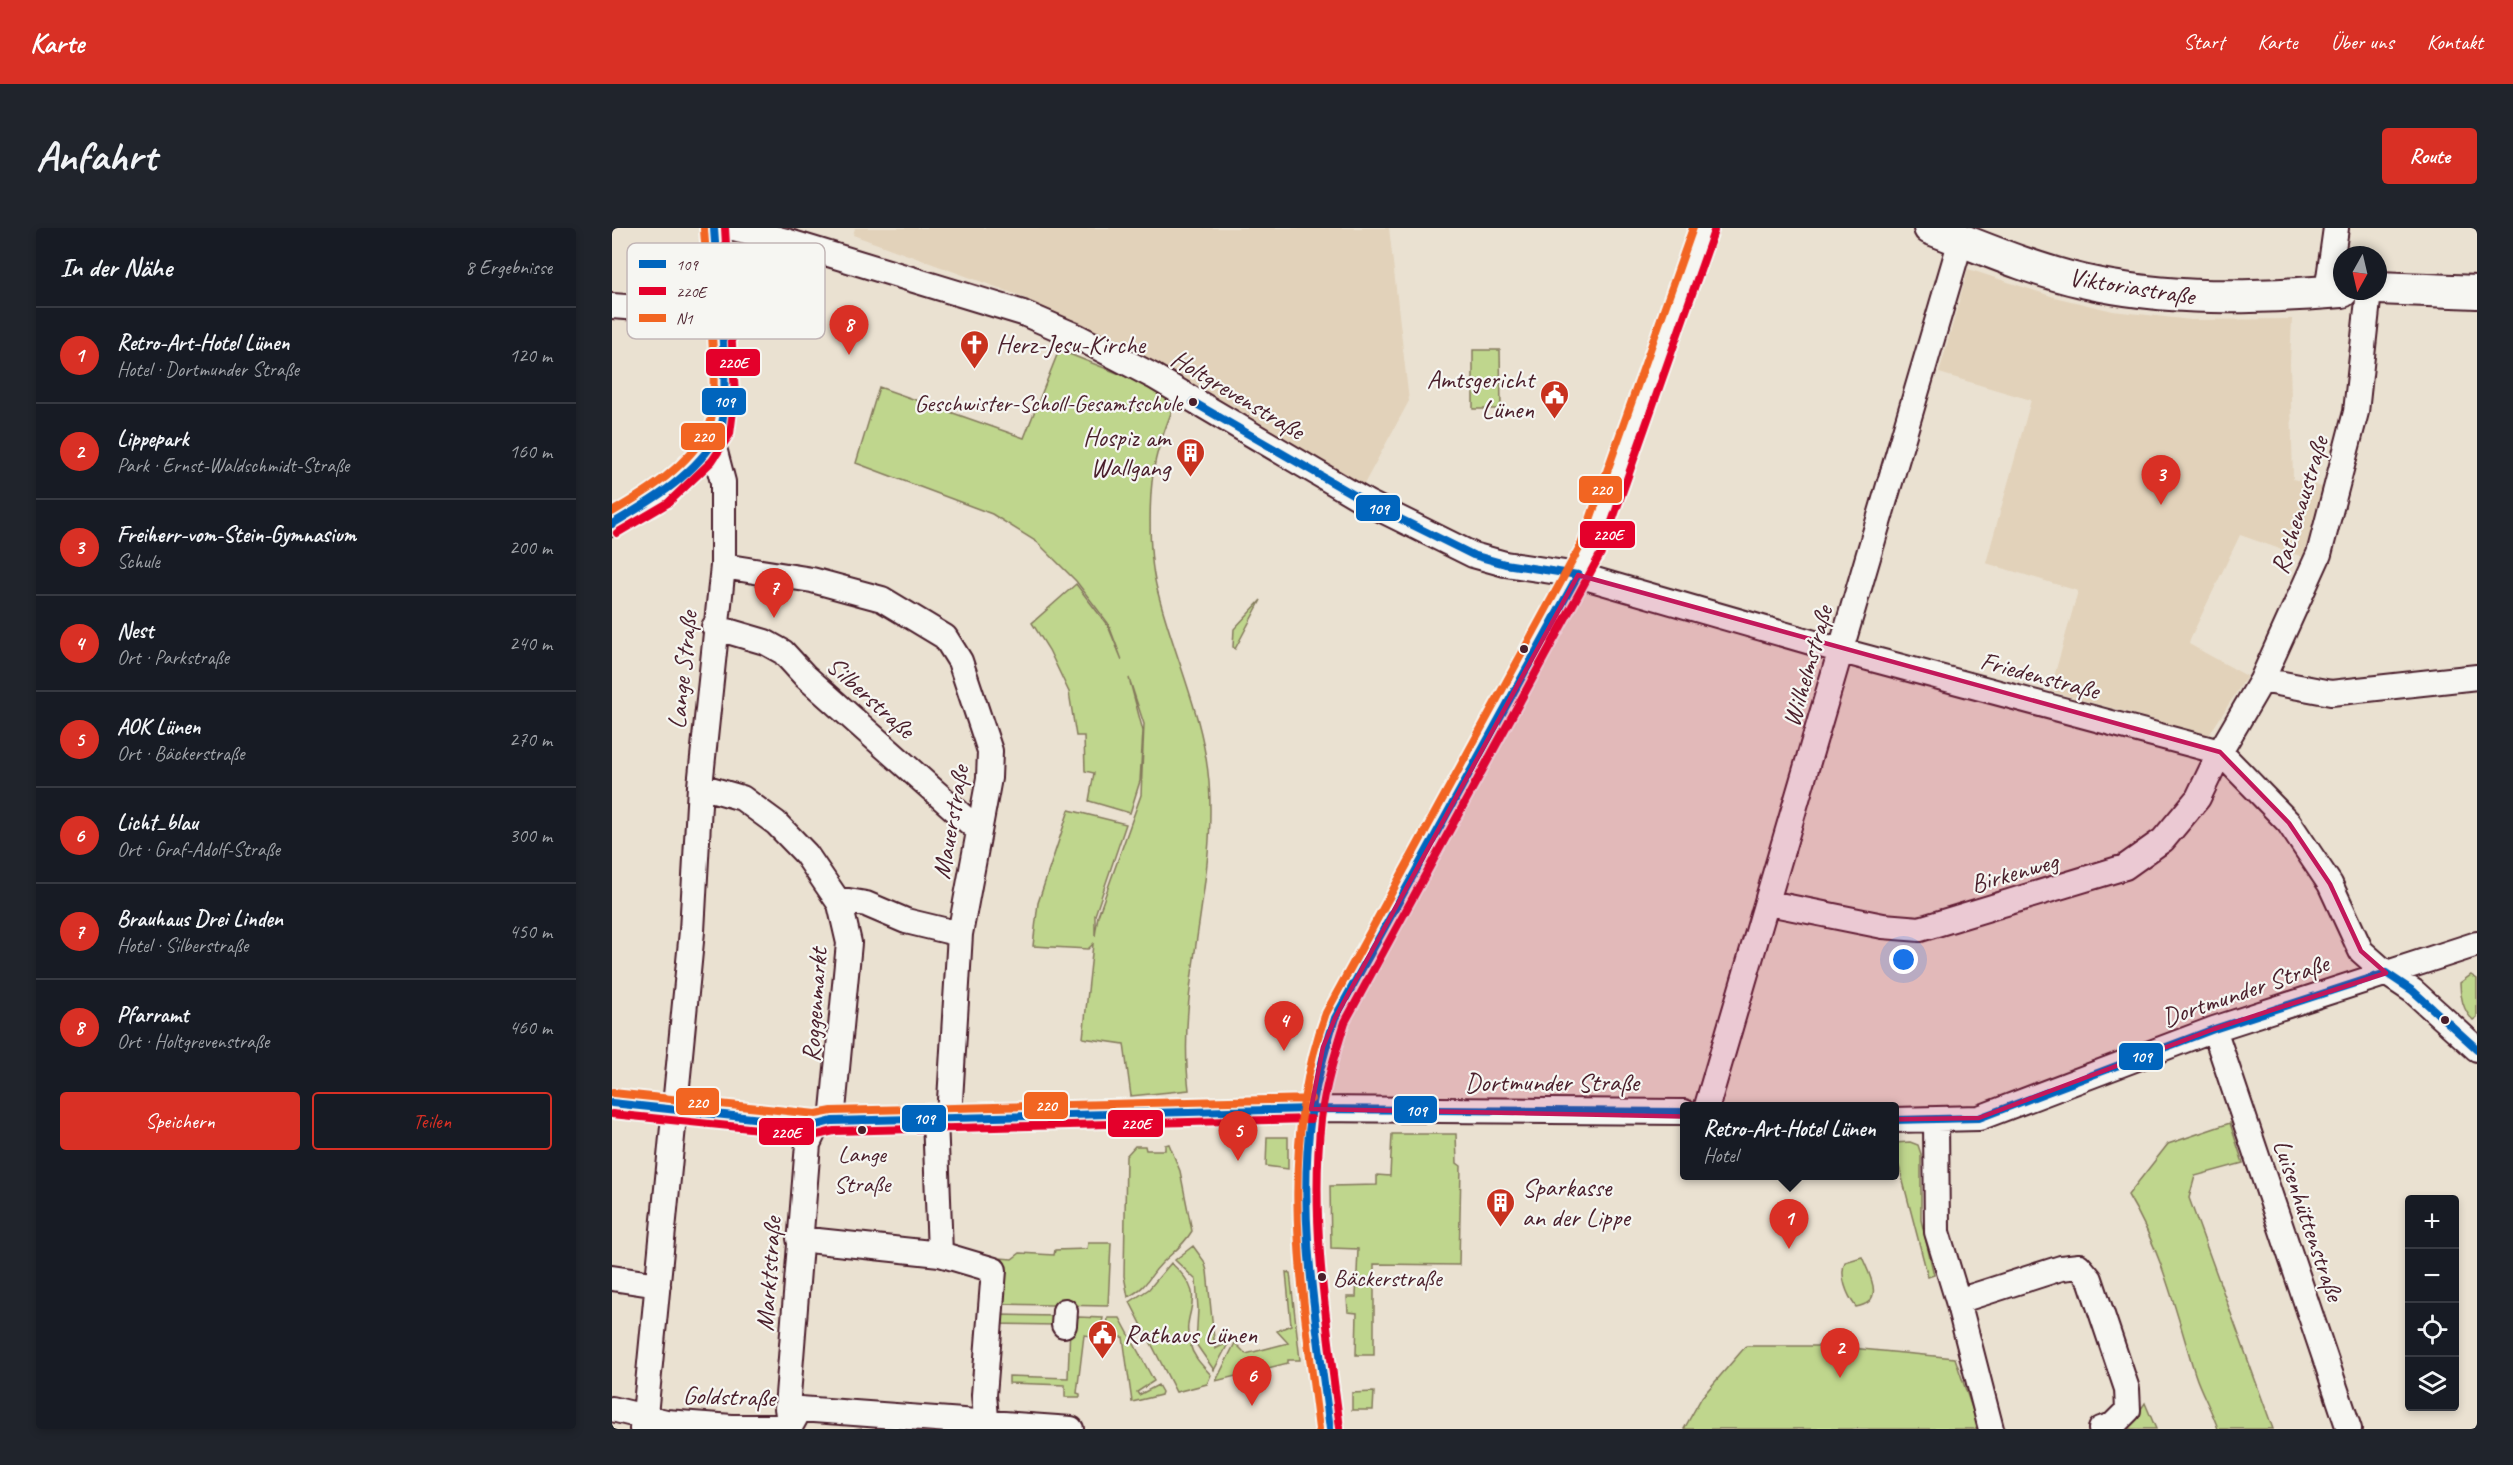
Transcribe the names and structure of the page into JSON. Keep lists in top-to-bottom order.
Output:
{
  "streets": {
    "main road": ["Viktoriastraße"],
    "street": [
      "Holtgrevenstraße",
      "Rathenaustraße",
      "Wilhelmstraße",
      "Lange Straße",
      "Friedenstraße",
      "Silberstraße",
      "Mauerstraße",
      "Birkenweg",
      "Dortmunder Straße",
      "Roggenmarkt",
      "Luisenhüttenstraße",
      "Marktstraße",
      "Goldstraße"
    ]
  },
  "crossings": [
    ["Viktoriastraße", "Wilhelmstraße"],
    ["Holtgrevenstraße", "Friedenstraße"],
    ["Rathenaustraße", "Friedenstraße"],
    ["Rathenaustraße", "Birkenweg"],
    ["Wilhelmstraße", "Friedenstraße"],
    ["Wilhelmstraße", "Birkenweg"],
    ["Lange Straße", "Silberstraße"],
    ["Lange Straße", "Mauerstraße"],
    ["Lange Straße", "Roggenmarkt"],
    ["Lange Straße", "Goldstraße"],
    ["Friedenstraße", "Birkenweg"],
    ["Silberstraße", "Mauerstraße"],
    ["Dortmunder Straße", "Luisenhüttenstraße"],
    ["Roggenmarkt", "Marktstraße"],
    ["Marktstraße", "Goldstraße"]
  ],
  "places": {
    "church": ["Herz-Jesu-Kirche"],
    "other": ["Geschwister-Scholl-Gesamtschule", "Lange Straße", "Bäckerstraße"],
    "public building": ["Amtsgericht Lünen", "Rathaus Lünen"],
    "building": ["Hospiz am Wallgang", "Sparkasse an der Lippe"]
  },
  "lines": ["transit line 109", "transit line 220E", "transit line 220"],
  "legend": ["109", "220E", "N1"],
  "north": "bottom",
  "page": {
    "header": "Karte",
    "nav": [
      "Start",
      "Karte",
      "Über uns",
      "Kontakt"
    ],
    "buttons": [
      "Route",
      ["Speichern", "Teilen"]
    ],
    "title": "Anfahrt",
    "heading": ["In der Nähe", "8 Ergebnisse"],
    "pins": [
      "8",
      "3",
      "7",
      "4",
      "5",
      "1",
      "2",
      "6"
    ],
    "list": [
      {
        "mark": "1",
        "name": "Retro-Art-Hotel Lünen",
        "note": "Hotel · Dortmunder Straße",
        "value": "120 m"
      },
      {
        "mark": "2",
        "name": "Lippepark",
        "note": "Park · Ernst-Waldschmidt-Straße",
        "value": "160 m"
      },
      {
        "mark": "3",
        "name": "Freiherr-vom-Stein-Gymnasium",
        "note": "Schule",
        "value": "200 m"
      },
      {
        "mark": "4",
        "name": "Nest",
        "note": "Ort · Parkstraße",
        "value": "240 m"
      },
      {
        "mark": "5",
        "name": "AOK Lünen",
        "note": "Ort · Bäckerstraße",
        "value": "270 m"
      },
      {
        "mark": "6",
        "name": "Licht_blau",
        "note": "Ort · Graf-Adolf-Straße",
        "value": "300 m"
      },
      {
        "mark": "7",
        "name": "Brauhaus Drei Linden",
        "note": "Hotel · Silberstraße",
        "value": "450 m"
      },
      {
        "mark": "8",
        "name": "Pfarramt",
        "note": "Ort · Holtgrevenstraße",
        "value": "460 m"
      }
    ],
    "popup": ["Retro-Art-Hotel Lünen", "Hotel"],
    "map_buttons": ["+", "−"]
  }
}
